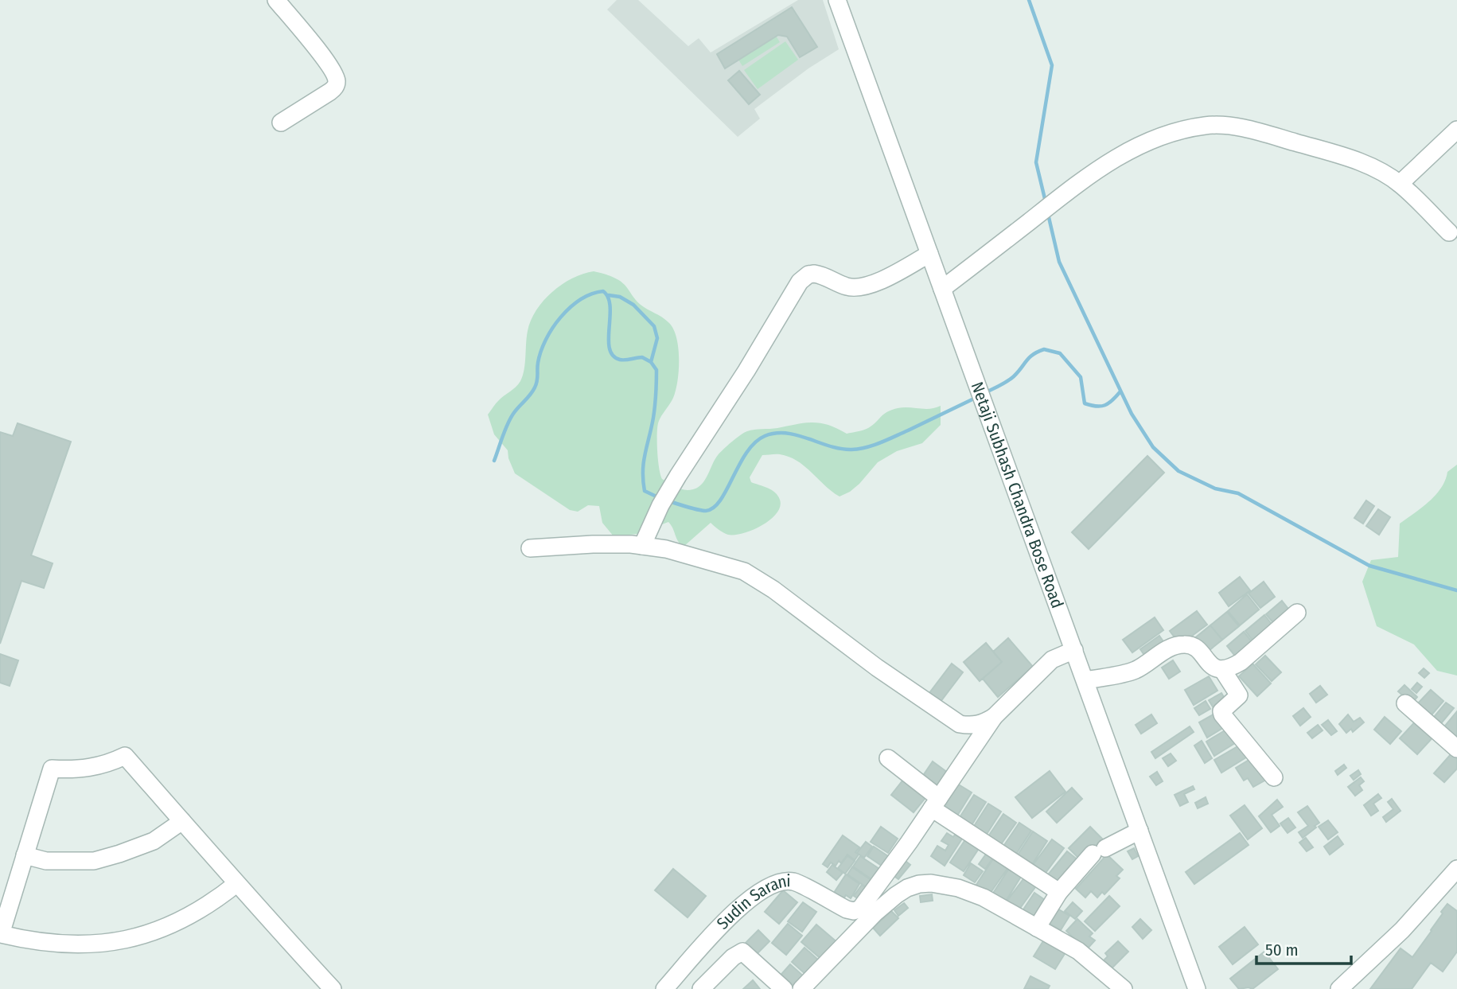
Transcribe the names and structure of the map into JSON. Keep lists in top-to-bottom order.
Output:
{
  "streets": {
    "street": ["Netaji Subhash Chandra Bose Road", "Sudin Sarani"]
  },
  "scale_bar": "50 m"
}
